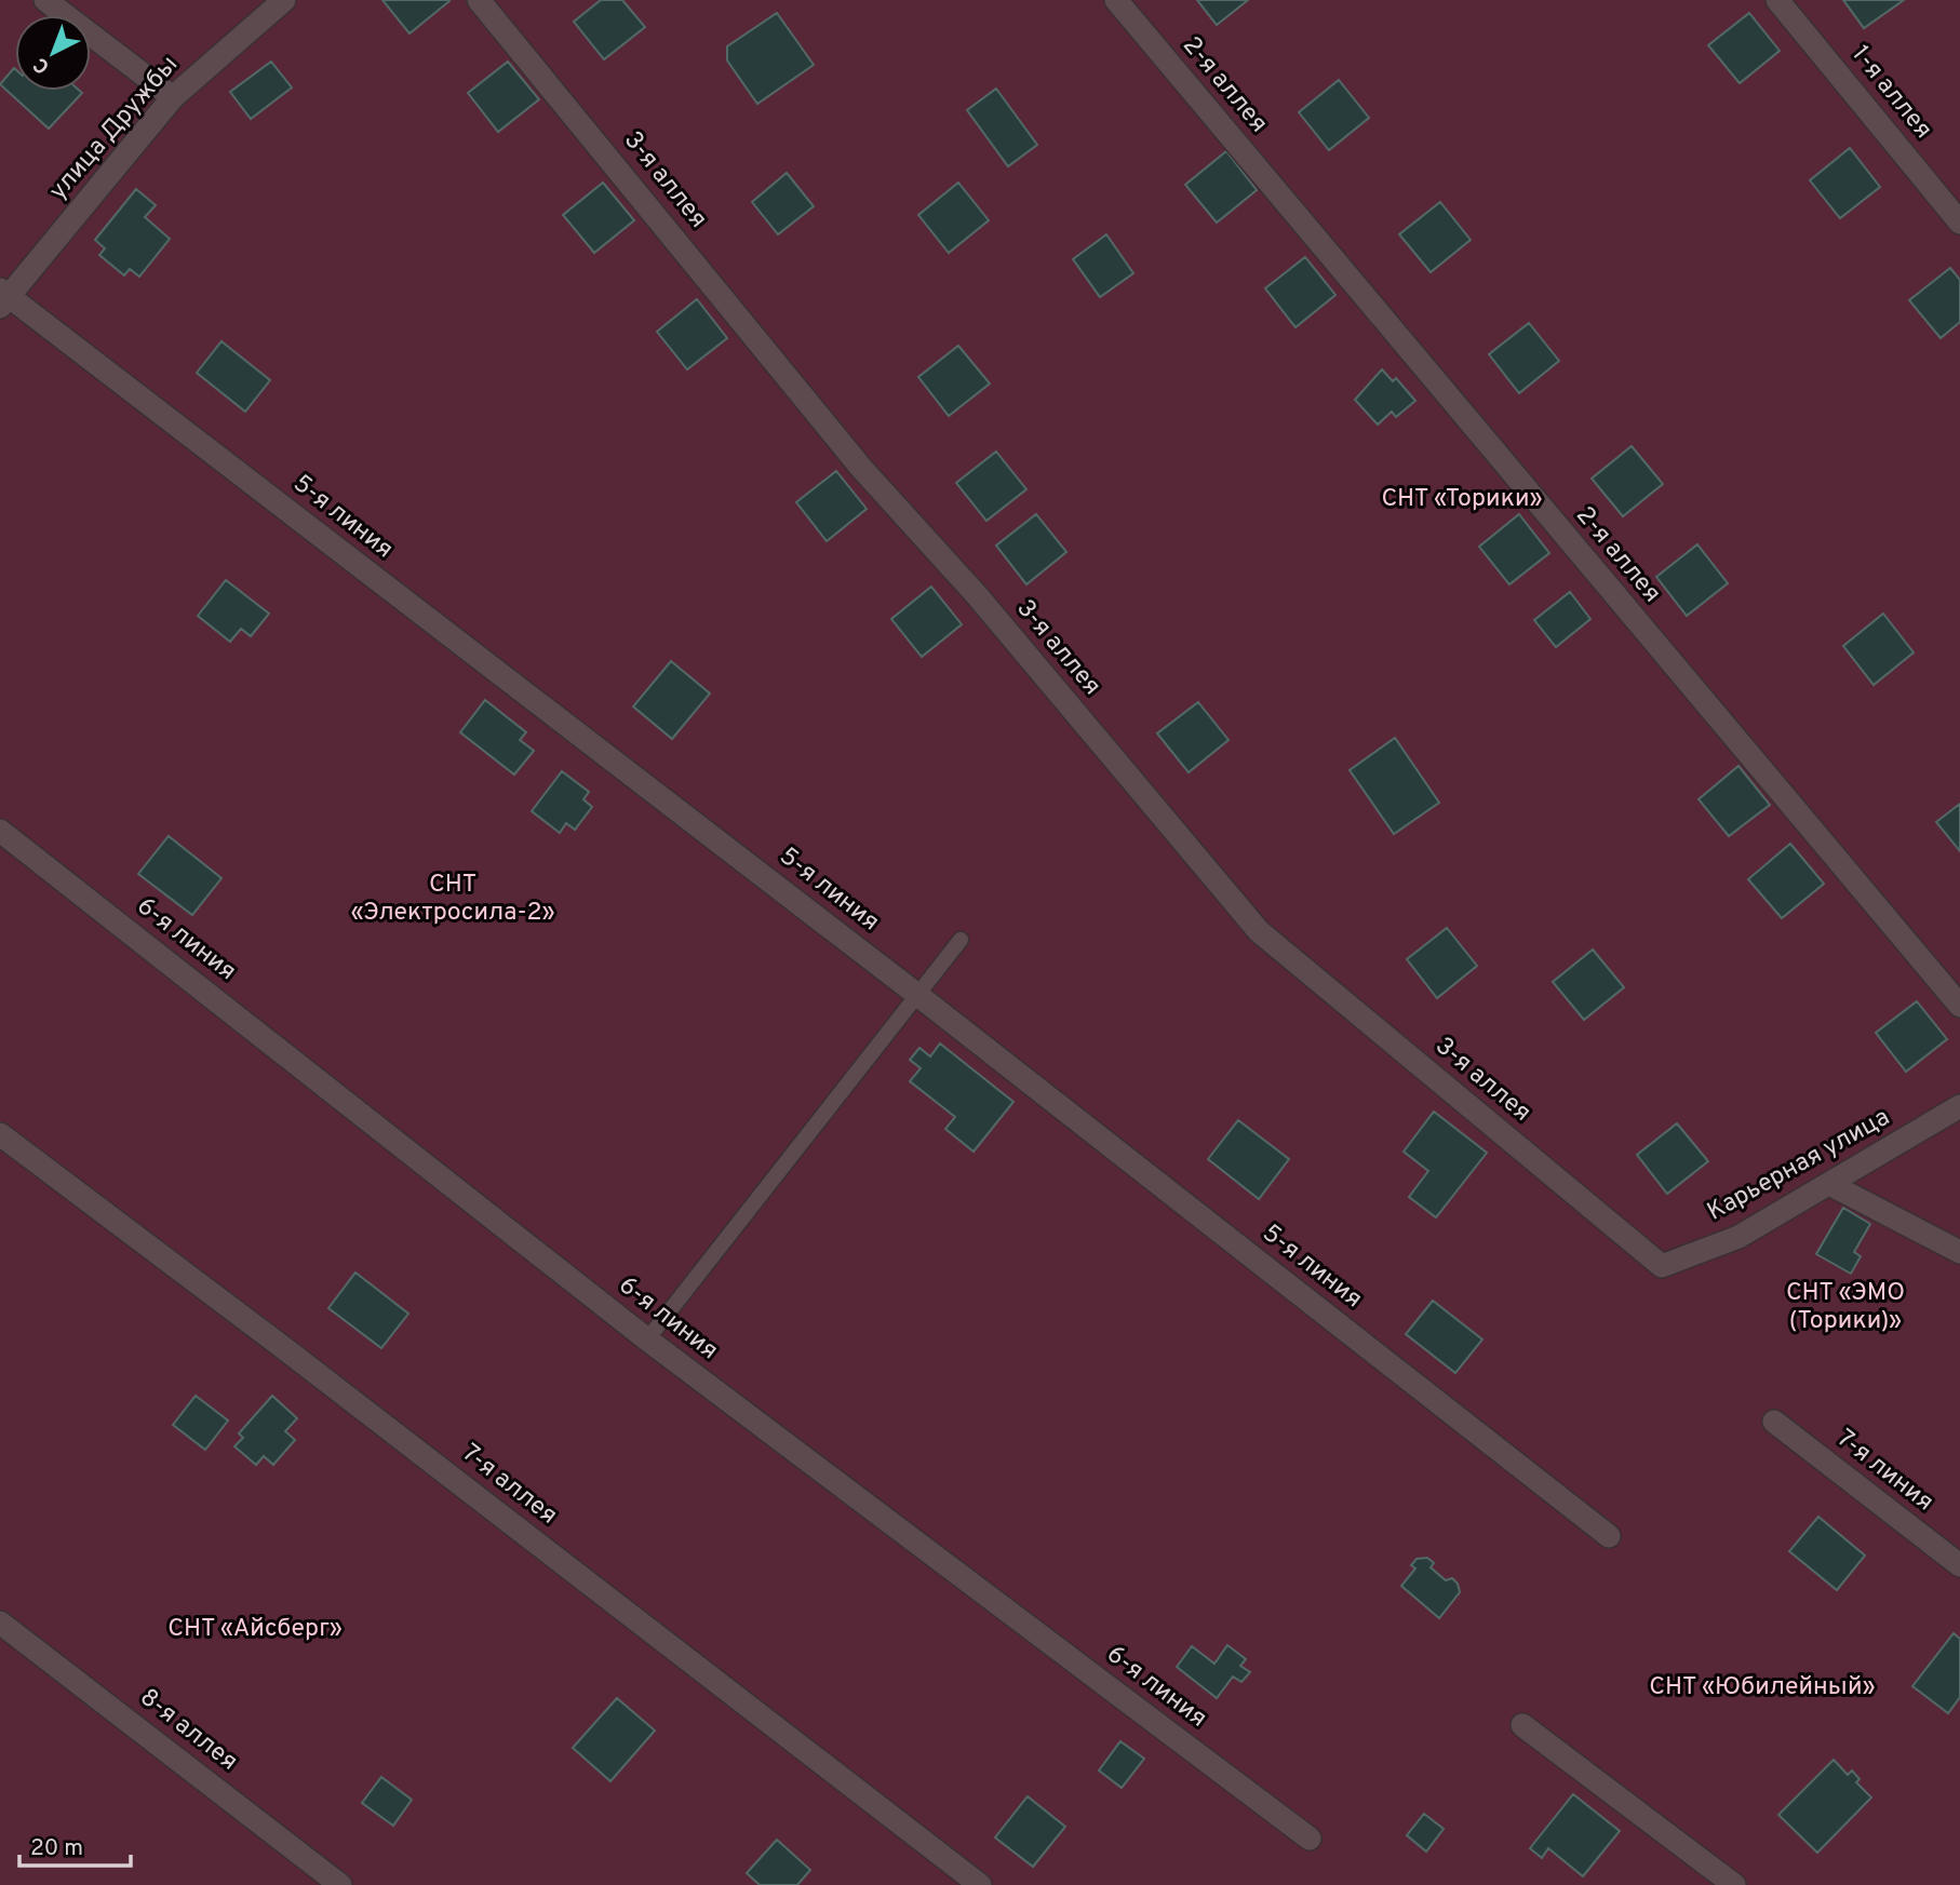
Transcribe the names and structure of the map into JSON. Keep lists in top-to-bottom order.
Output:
{
  "streets": {
    "street": [
      "2-я аллея",
      "1-я аллея",
      "улица Дружбы",
      "3-я аллея",
      "5-я линия",
      "6-я линия",
      "Карьерная улица",
      "7-я линия",
      "7-я аллея",
      "8-я аллея"
    ]
  },
  "crossings": [
    ["улица Дружбы", "5-я линия"],
    ["3-я аллея", "Карьерная улица"]
  ],
  "parks": [
    "СНТ «Торики»",
    "СНТ «Электросила-2»",
    "СНТ «ЭМО (Торики)»",
    "СНТ «Айсберг»",
    "СНТ «Юбилейный»"
  ],
  "scale_bar": "20 m",
  "north": "bottom left"
}
